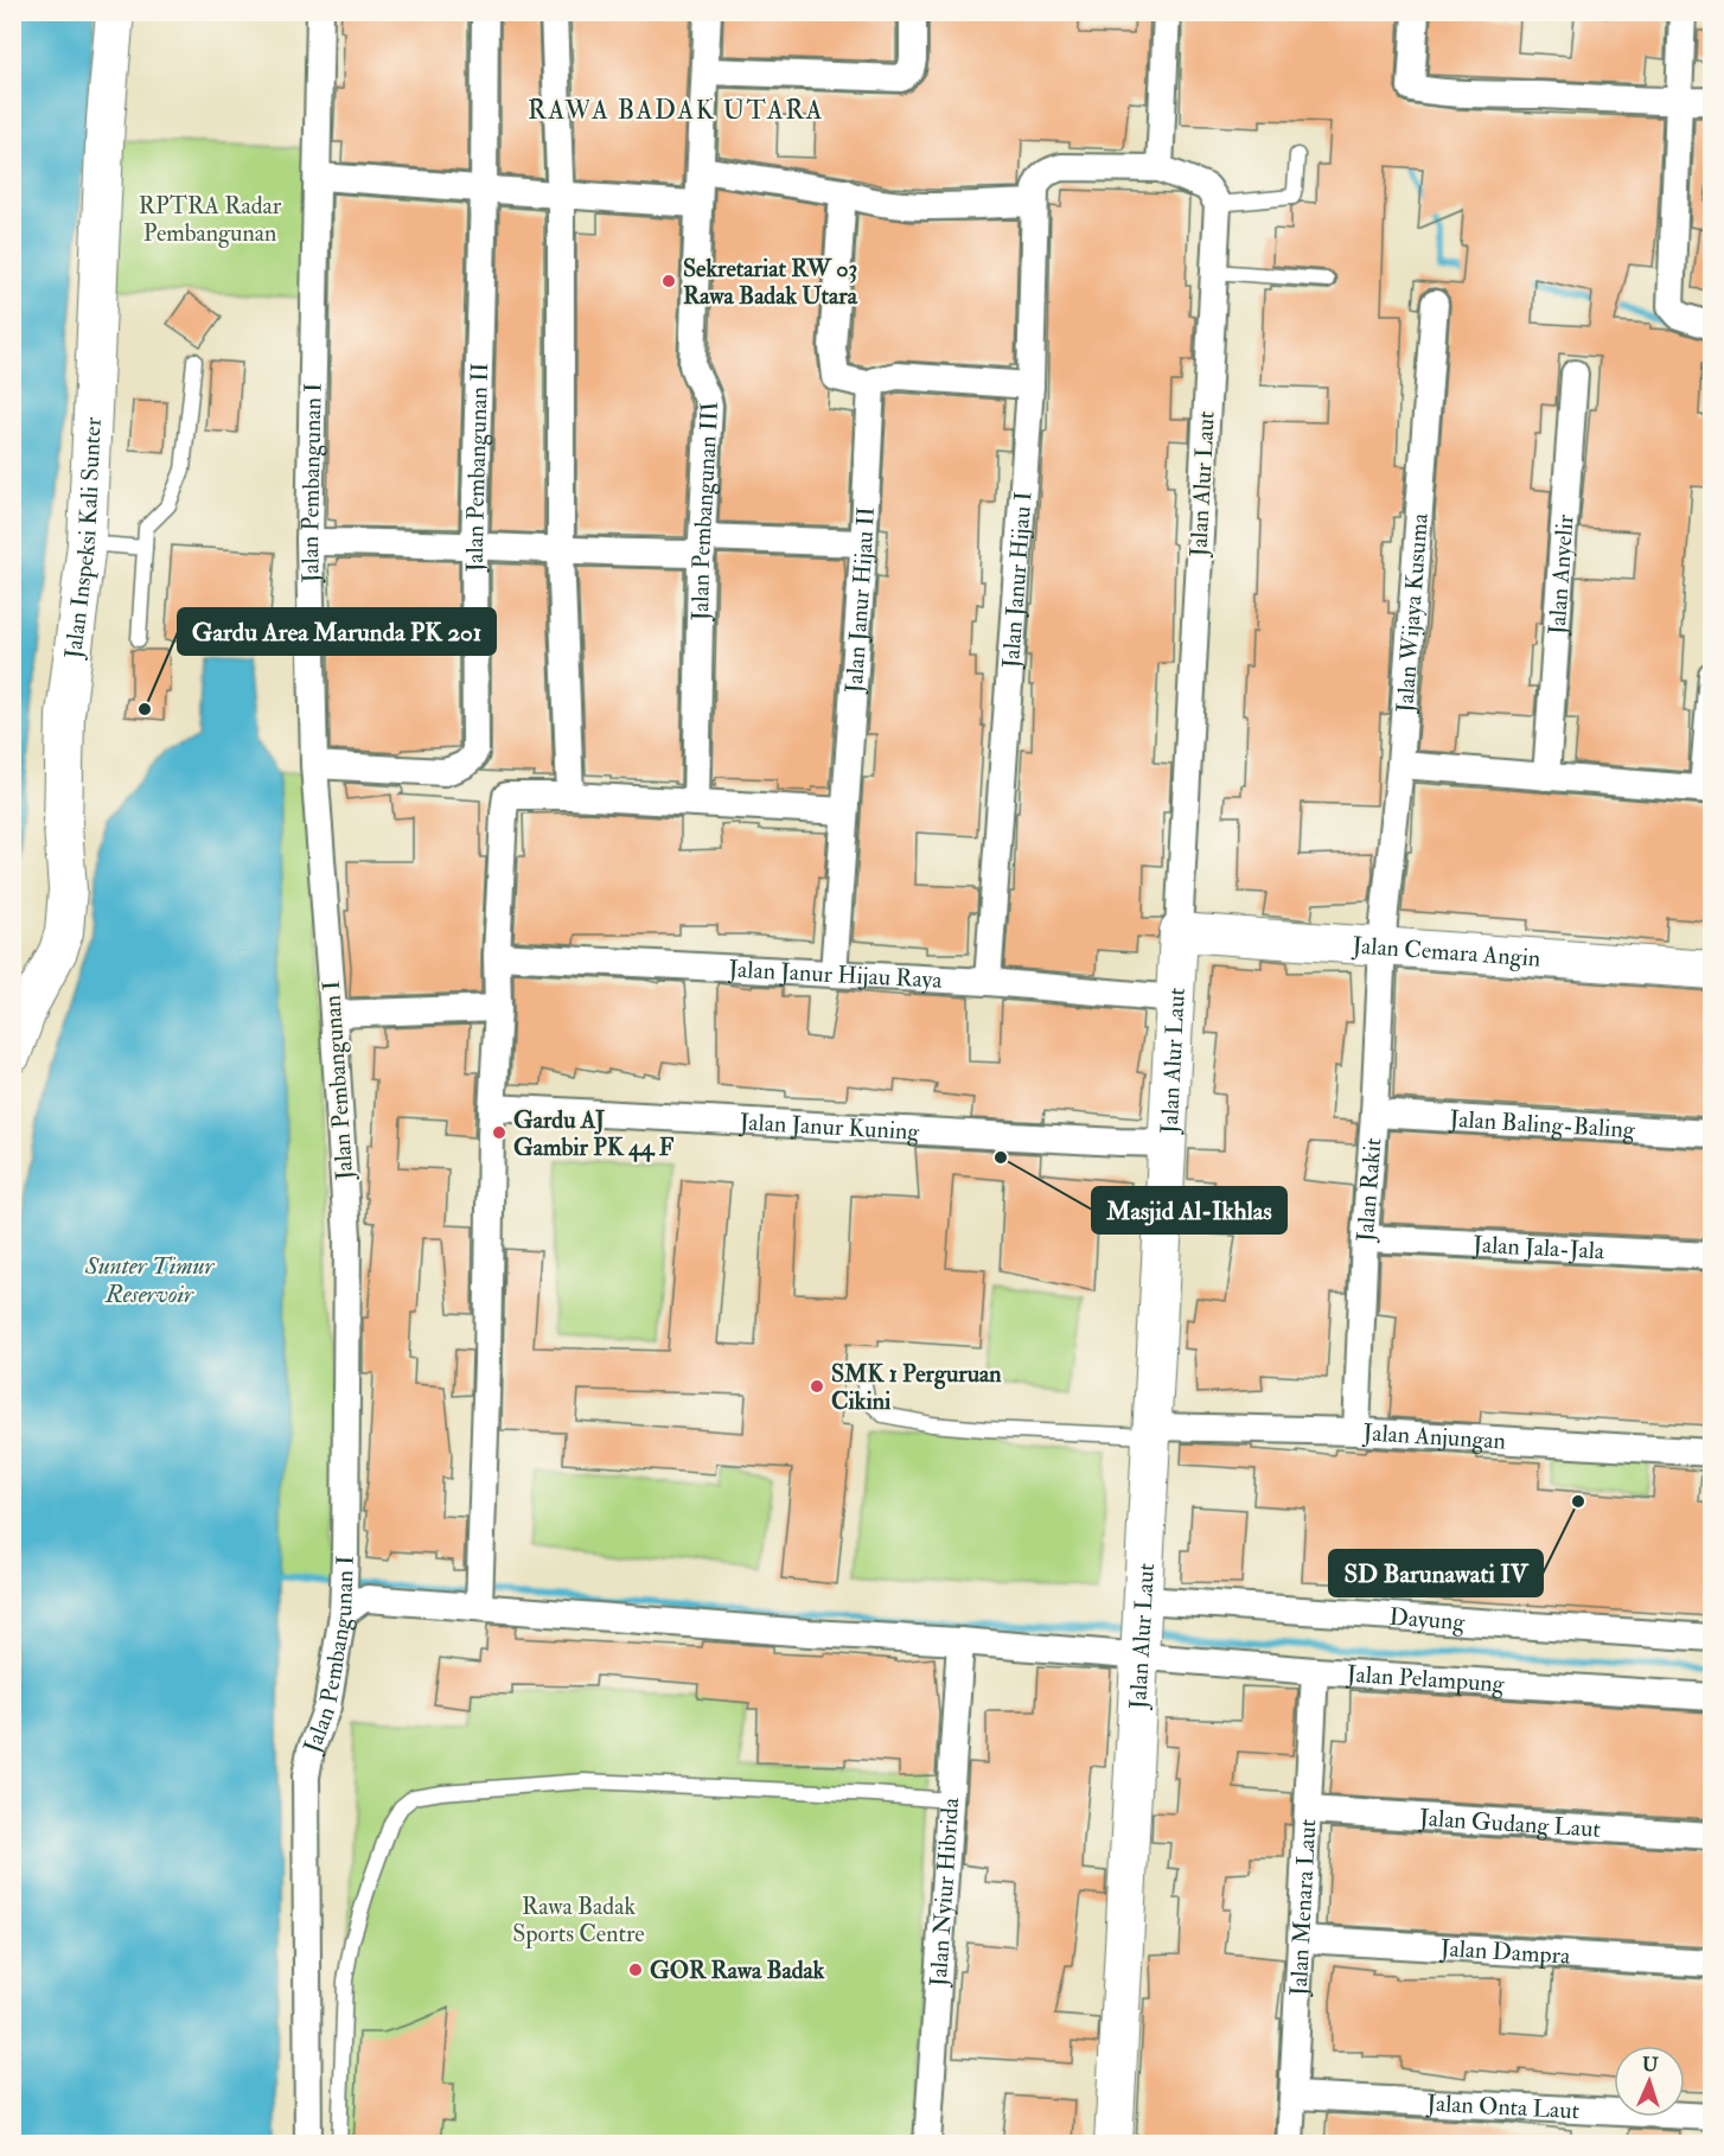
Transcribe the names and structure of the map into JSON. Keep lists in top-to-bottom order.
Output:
{
  "streets": {
    "street": [
      "Jalan Pembangunan II",
      "Jalan Pembangunan I",
      "Jalan Alur Laut",
      "Jalan Pembangunan III",
      "Jalan Inspeksi Kali Sunter",
      "Jalan Anyelir",
      "Jalan Janur Hijau I",
      "Jalan Janur Hijau II",
      "Jalan Wijaya Kusuma",
      "Jalan Cemara Angin",
      "Jalan Janur Hijau Raya",
      "Jalan Baling-Baling",
      "Jalan Janur Kuning",
      "Jalan Rakit",
      "Jalan Jala-Jala",
      "Jalan Anjungan",
      "Dayung",
      "Jalan Pelampung",
      "Jalan Gudang Laut",
      "Jalan Nyiur Hibrida",
      "Jalan Menara Laut",
      "Jalan Dampra",
      "Jalan Onta Laut"
    ]
  },
  "crossings": [
    ["Jalan Pembangunan II", "Jalan Pembangunan I"],
    ["Jalan Pembangunan I", "Jalan Pelampung"],
    ["Jalan Alur Laut", "Jalan Cemara Angin"],
    ["Jalan Alur Laut", "Jalan Janur Hijau Raya"],
    ["Jalan Alur Laut", "Jalan Janur Kuning"],
    ["Jalan Alur Laut", "Jalan Anjungan"],
    ["Jalan Alur Laut", "Dayung"],
    ["Jalan Alur Laut", "Jalan Pelampung"],
    ["Jalan Janur Hijau I", "Jalan Janur Hijau Raya"],
    ["Jalan Janur Hijau II", "Jalan Janur Hijau Raya"],
    ["Jalan Wijaya Kusuma", "Jalan Cemara Angin"],
    ["Jalan Wijaya Kusuma", "Jalan Rakit"],
    ["Jalan Cemara Angin", "Jalan Rakit"],
    ["Jalan Baling-Baling", "Jalan Rakit"],
    ["Jalan Rakit", "Jalan Jala-Jala"],
    ["Jalan Rakit", "Jalan Anjungan"],
    ["Jalan Pelampung", "Jalan Nyiur Hibrida"],
    ["Jalan Pelampung", "Jalan Menara Laut"],
    ["Jalan Gudang Laut", "Jalan Menara Laut"],
    ["Jalan Menara Laut", "Jalan Dampra"],
    ["Jalan Menara Laut", "Jalan Onta Laut"]
  ],
  "districts": ["RAWA BADAK UTARA"],
  "water": ["Sunter Timur Reservoir"],
  "parks": ["RPTRA Radar Pembangunan", "Rawa Badak Sports Centre"],
  "places": [
    "Sekretariat RW 03 Rawa Badak Utara",
    "Gardu Area Marunda PK 201",
    "Gardu AJ Gambir PK 44 F",
    "Masjid Al-Ikhlas",
    "SMK 1 Perguruan Cikini",
    "SD Barunawati IV",
    "GOR Rawa Badak"
  ],
  "north": "top"
}
